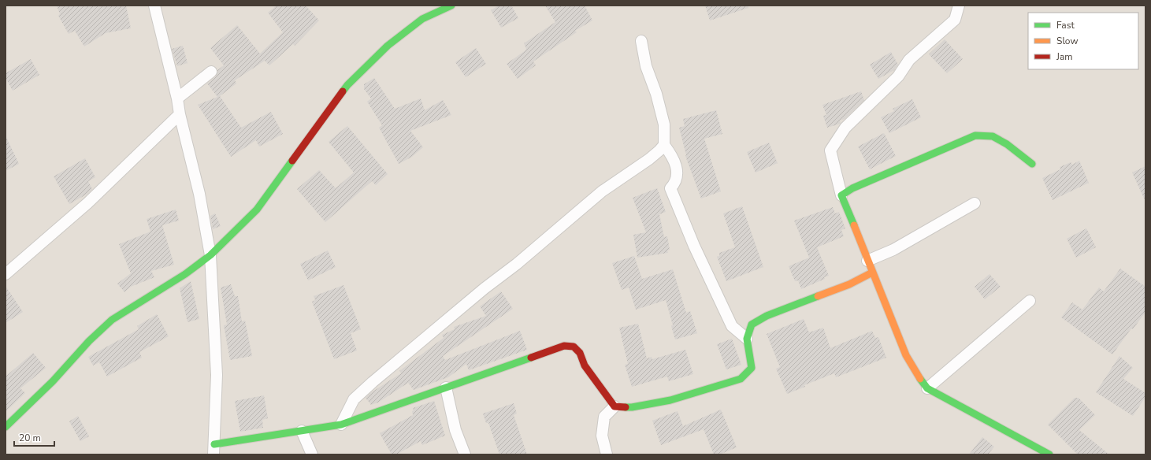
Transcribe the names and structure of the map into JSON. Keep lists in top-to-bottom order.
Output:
{
  "legend": ["Fast", "Slow", "Jam"],
  "scale_bar": "20 m"
}
